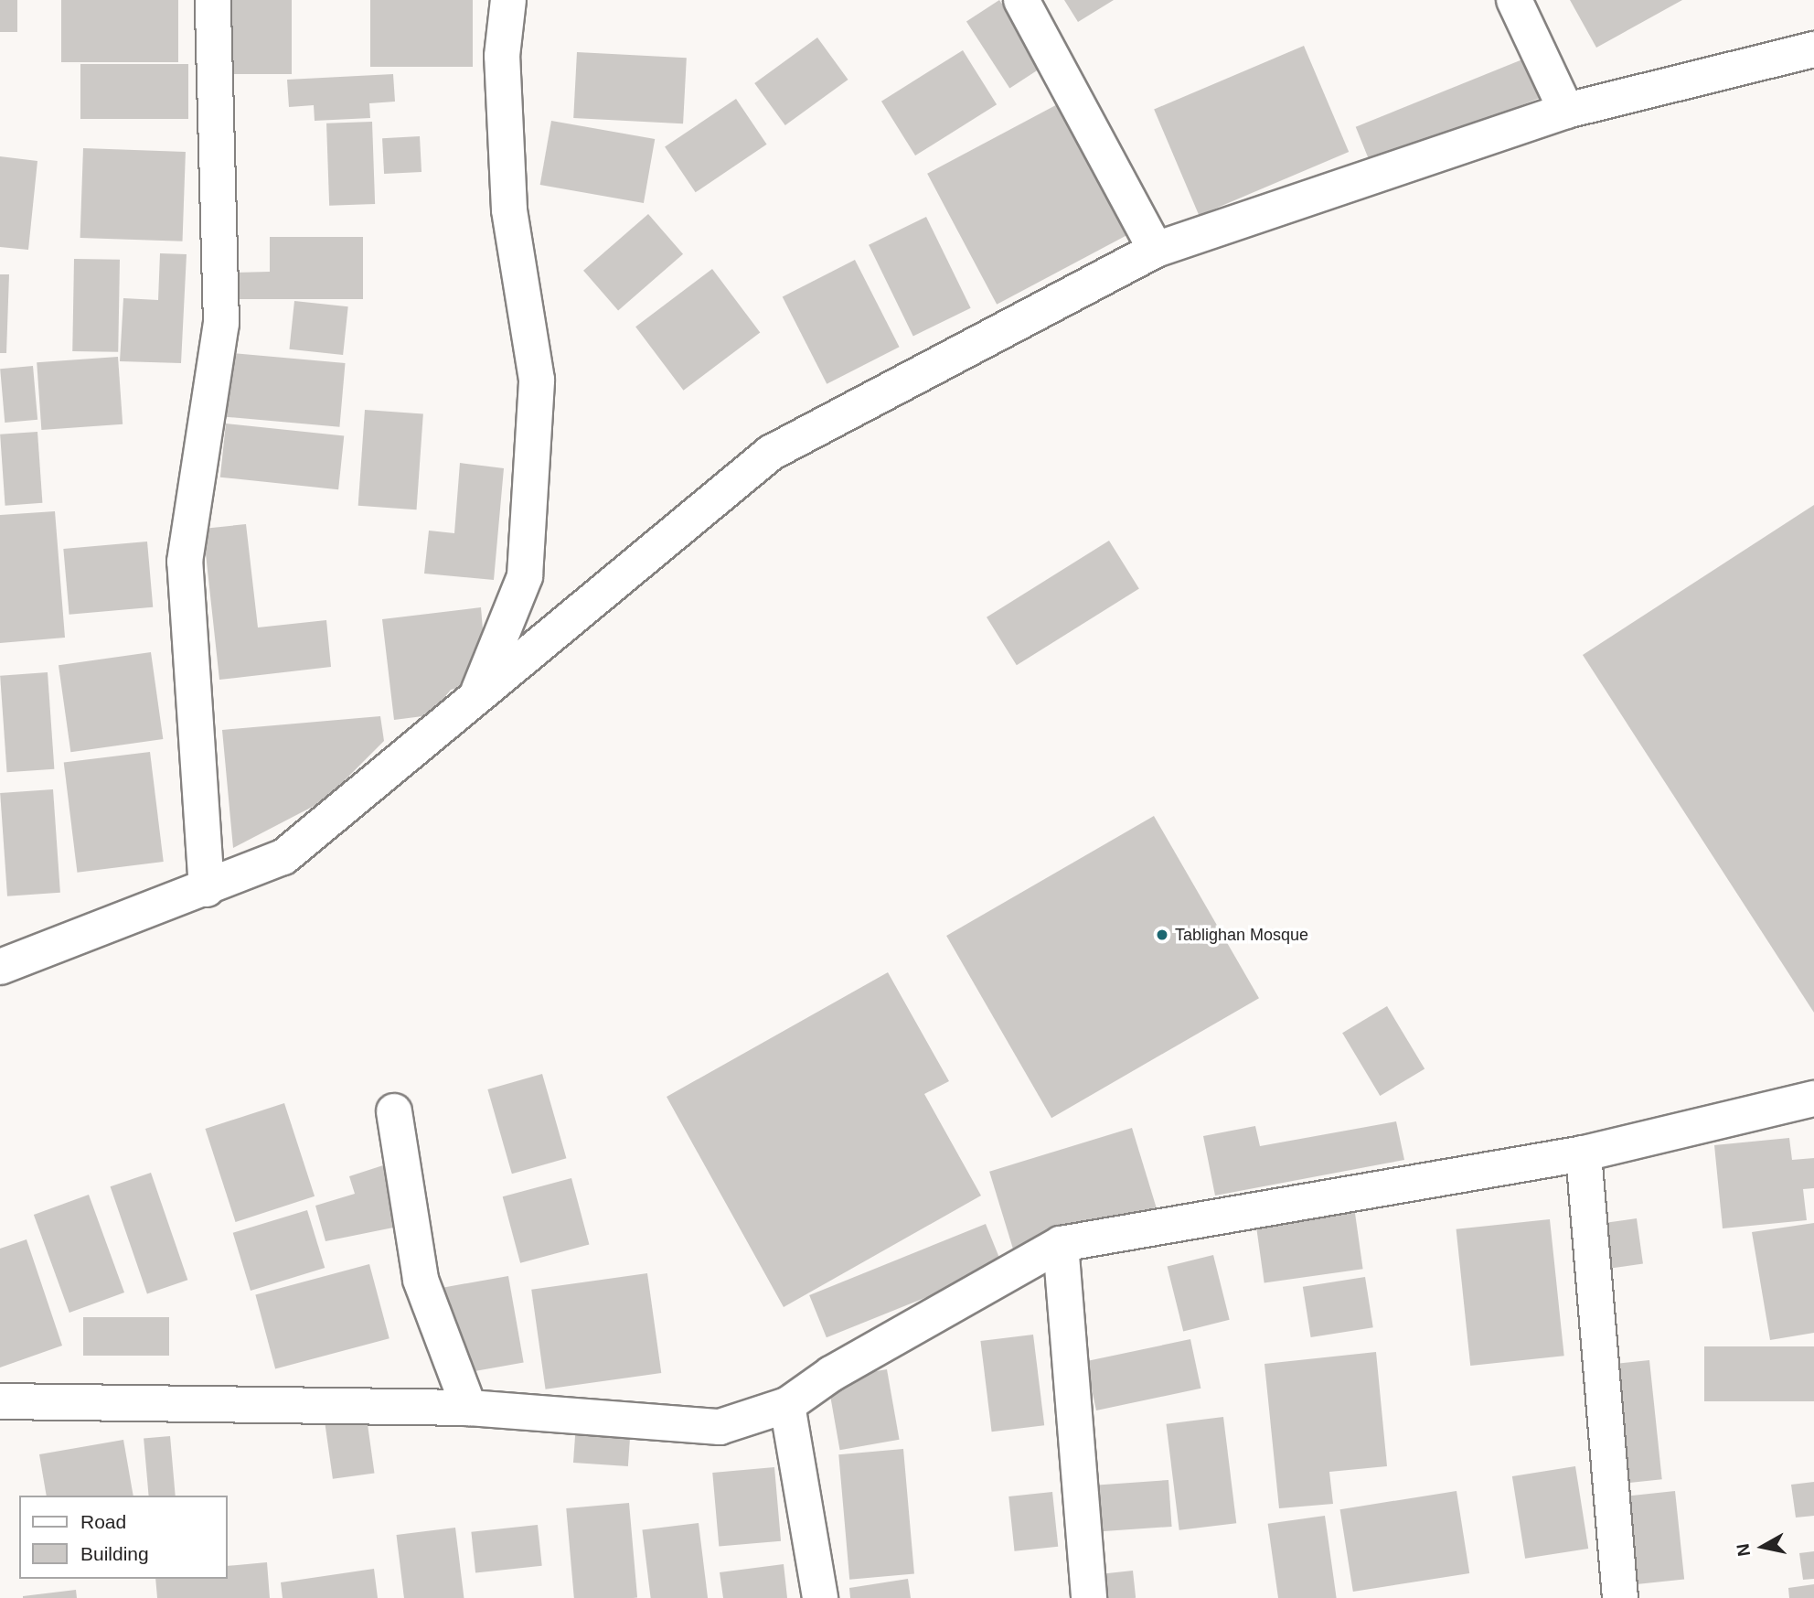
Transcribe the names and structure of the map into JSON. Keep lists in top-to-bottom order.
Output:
{
  "places": ["Tablighan Mosque"],
  "legend": ["Road", "Building"],
  "north": "left"
}
